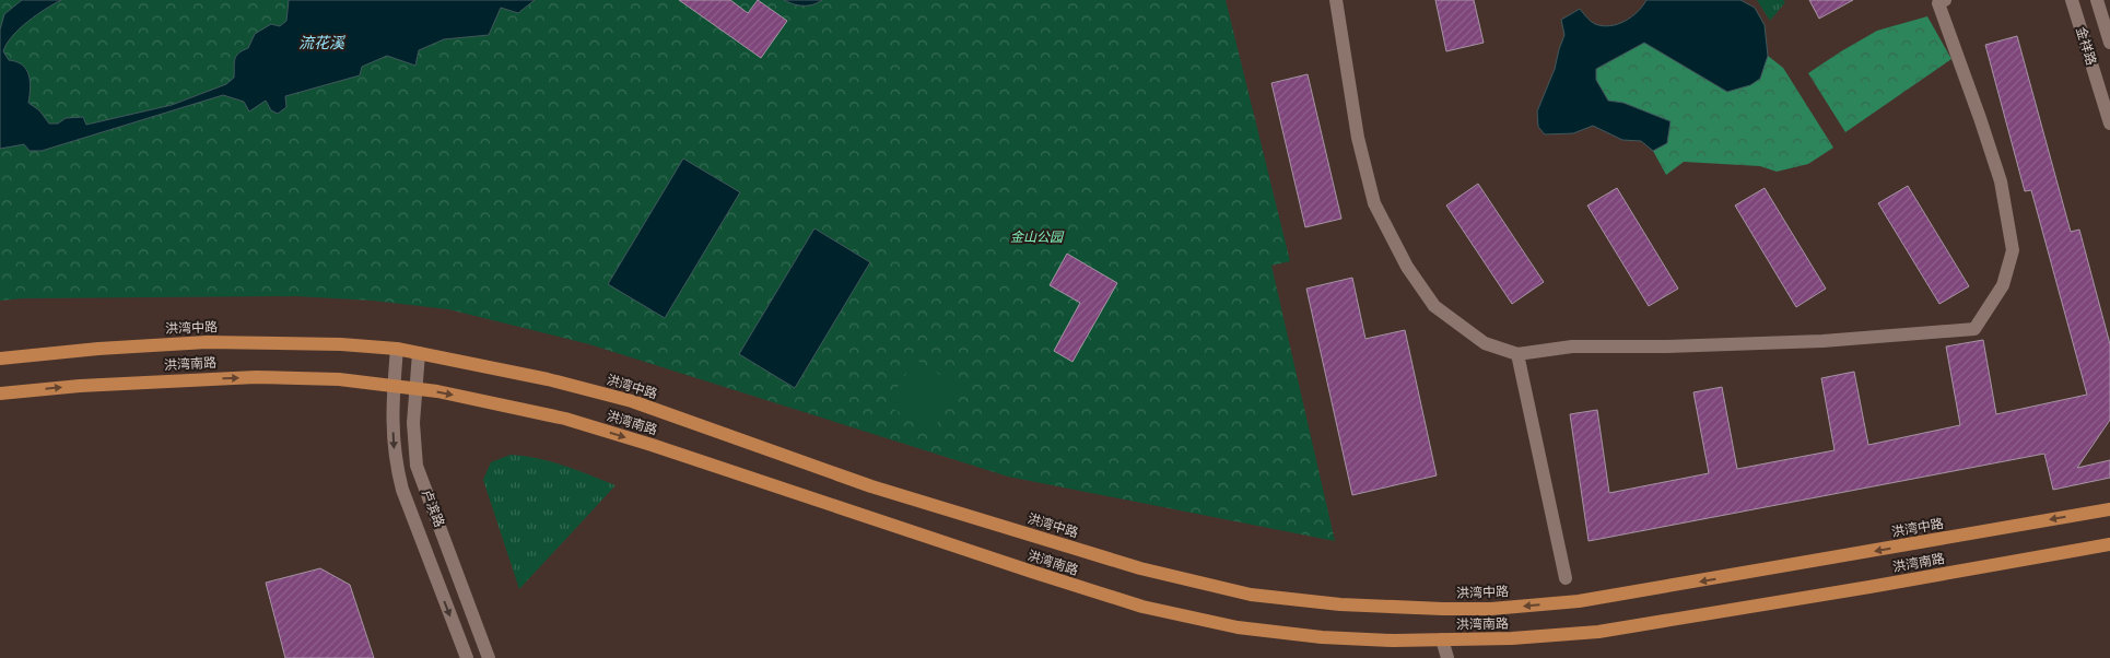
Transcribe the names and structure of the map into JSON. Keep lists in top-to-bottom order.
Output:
{
  "streets": {
    "main road": ["洪湾中路", "洪湾南路"],
    "street": ["金祥路", "卢滨路"]
  },
  "crossings": [
    ["洪湾中路", "卢滨路"],
    ["洪湾南路", "卢滨路"]
  ],
  "one_way": ["洪湾中路", "洪湾南路"],
  "water": ["流花溪"],
  "parks": ["金山公园"]
}
